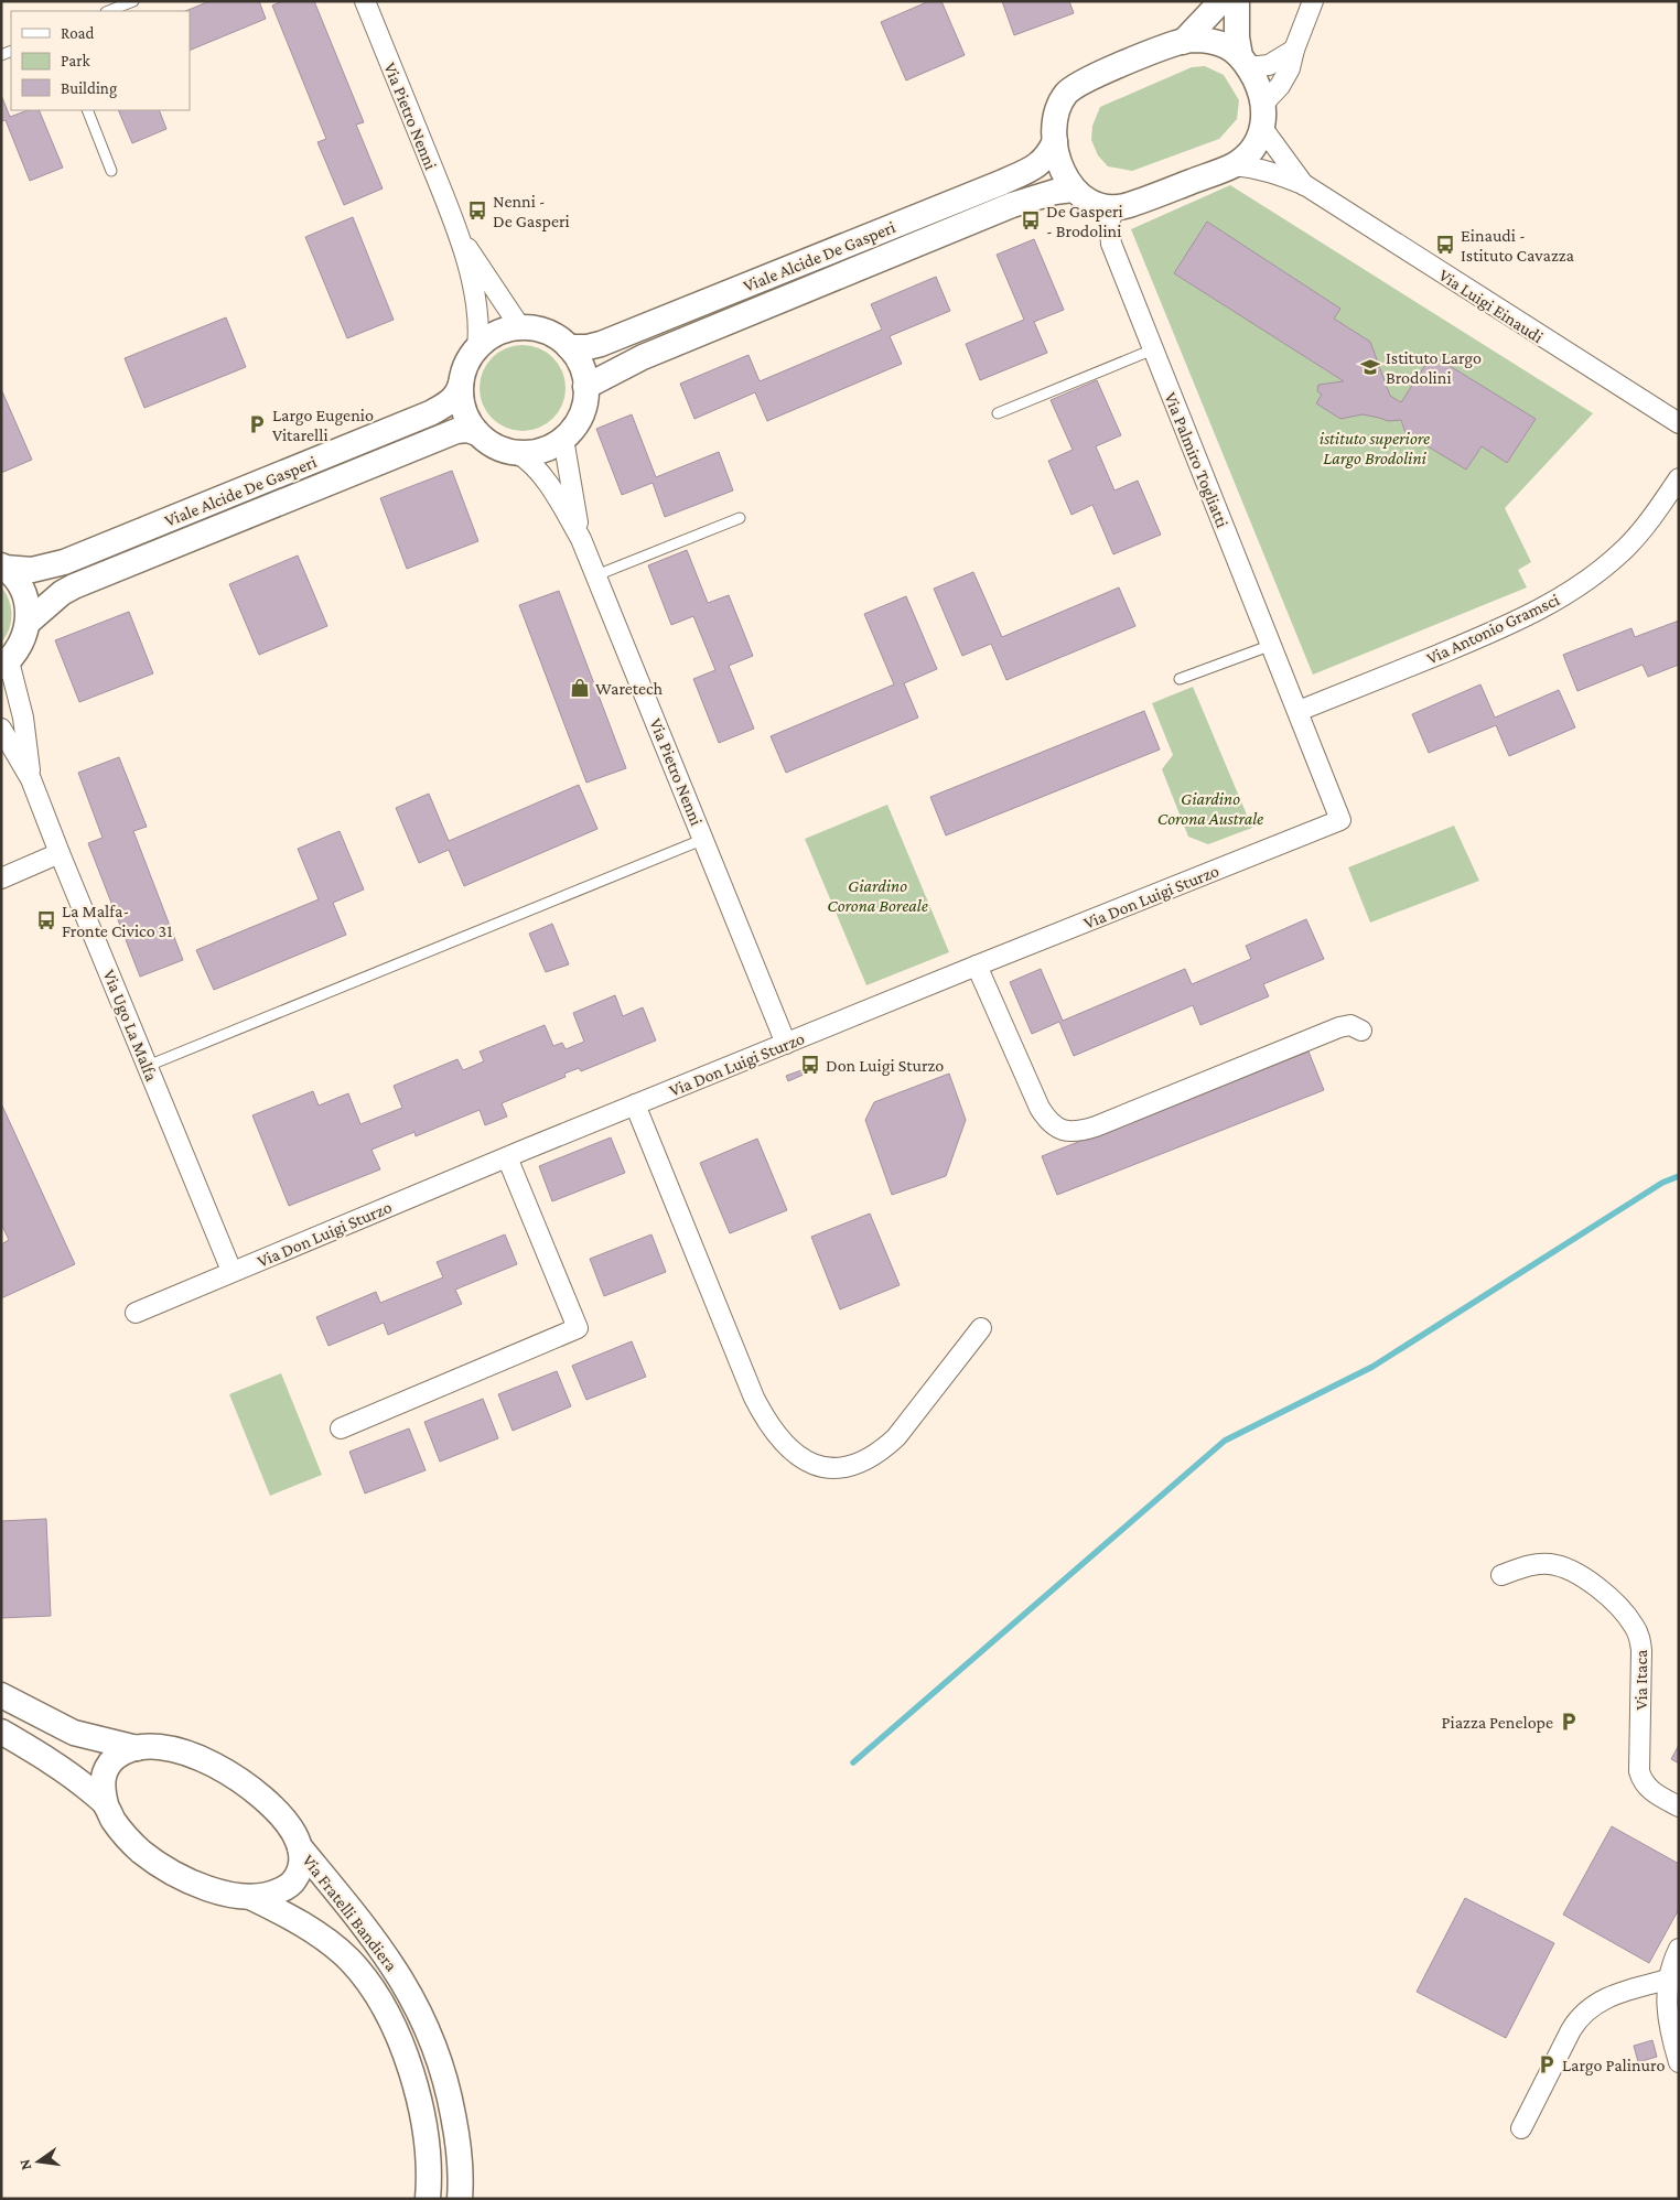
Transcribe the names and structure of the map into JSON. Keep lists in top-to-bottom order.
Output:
{
  "streets": {
    "street": [
      "Via Pietro Nenni",
      "Viale Alcide De Gasperi",
      "Via Luigi Einaudi",
      "Via Palmiro Togliatti",
      "Via Antonio Gramsci",
      "Via Don Luigi Sturzo",
      "Via Ugo La Malfa",
      "Via Itaca",
      "Via Fratelli Bandiera"
    ]
  },
  "crossings": [
    ["Via Pietro Nenni", "Viale Alcide De Gasperi"],
    ["Via Pietro Nenni", "Via Don Luigi Sturzo"],
    ["Viale Alcide De Gasperi", "Via Luigi Einaudi"],
    ["Viale Alcide De Gasperi", "Via Palmiro Togliatti"],
    ["Via Luigi Einaudi", "Via Palmiro Togliatti"],
    ["Via Palmiro Togliatti", "Via Antonio Gramsci"],
    ["Via Palmiro Togliatti", "Via Don Luigi Sturzo"],
    ["Via Don Luigi Sturzo", "Via Ugo La Malfa"]
  ],
  "parks": ["istituto superiore Largo Brodolini", "Giardino Corona Australe", "Giardino Corona Boreale"],
  "places": {
    "bus stop": [
      "Nenni - De Gasperi",
      "De Gasperi - Brodolini",
      "Einaudi - Istituto Cavazza",
      "La Malfa- Fronte Civico 31",
      "Don Luigi Sturzo"
    ],
    "school or university": ["Istituto Largo Brodolini"],
    "parking": ["Largo Eugenio Vitarelli", "Piazza Penelope", "Largo Palinuro"],
    "shop": ["Waretech"]
  },
  "legend": ["Road", "Park", "Building"],
  "north": "left"
}
